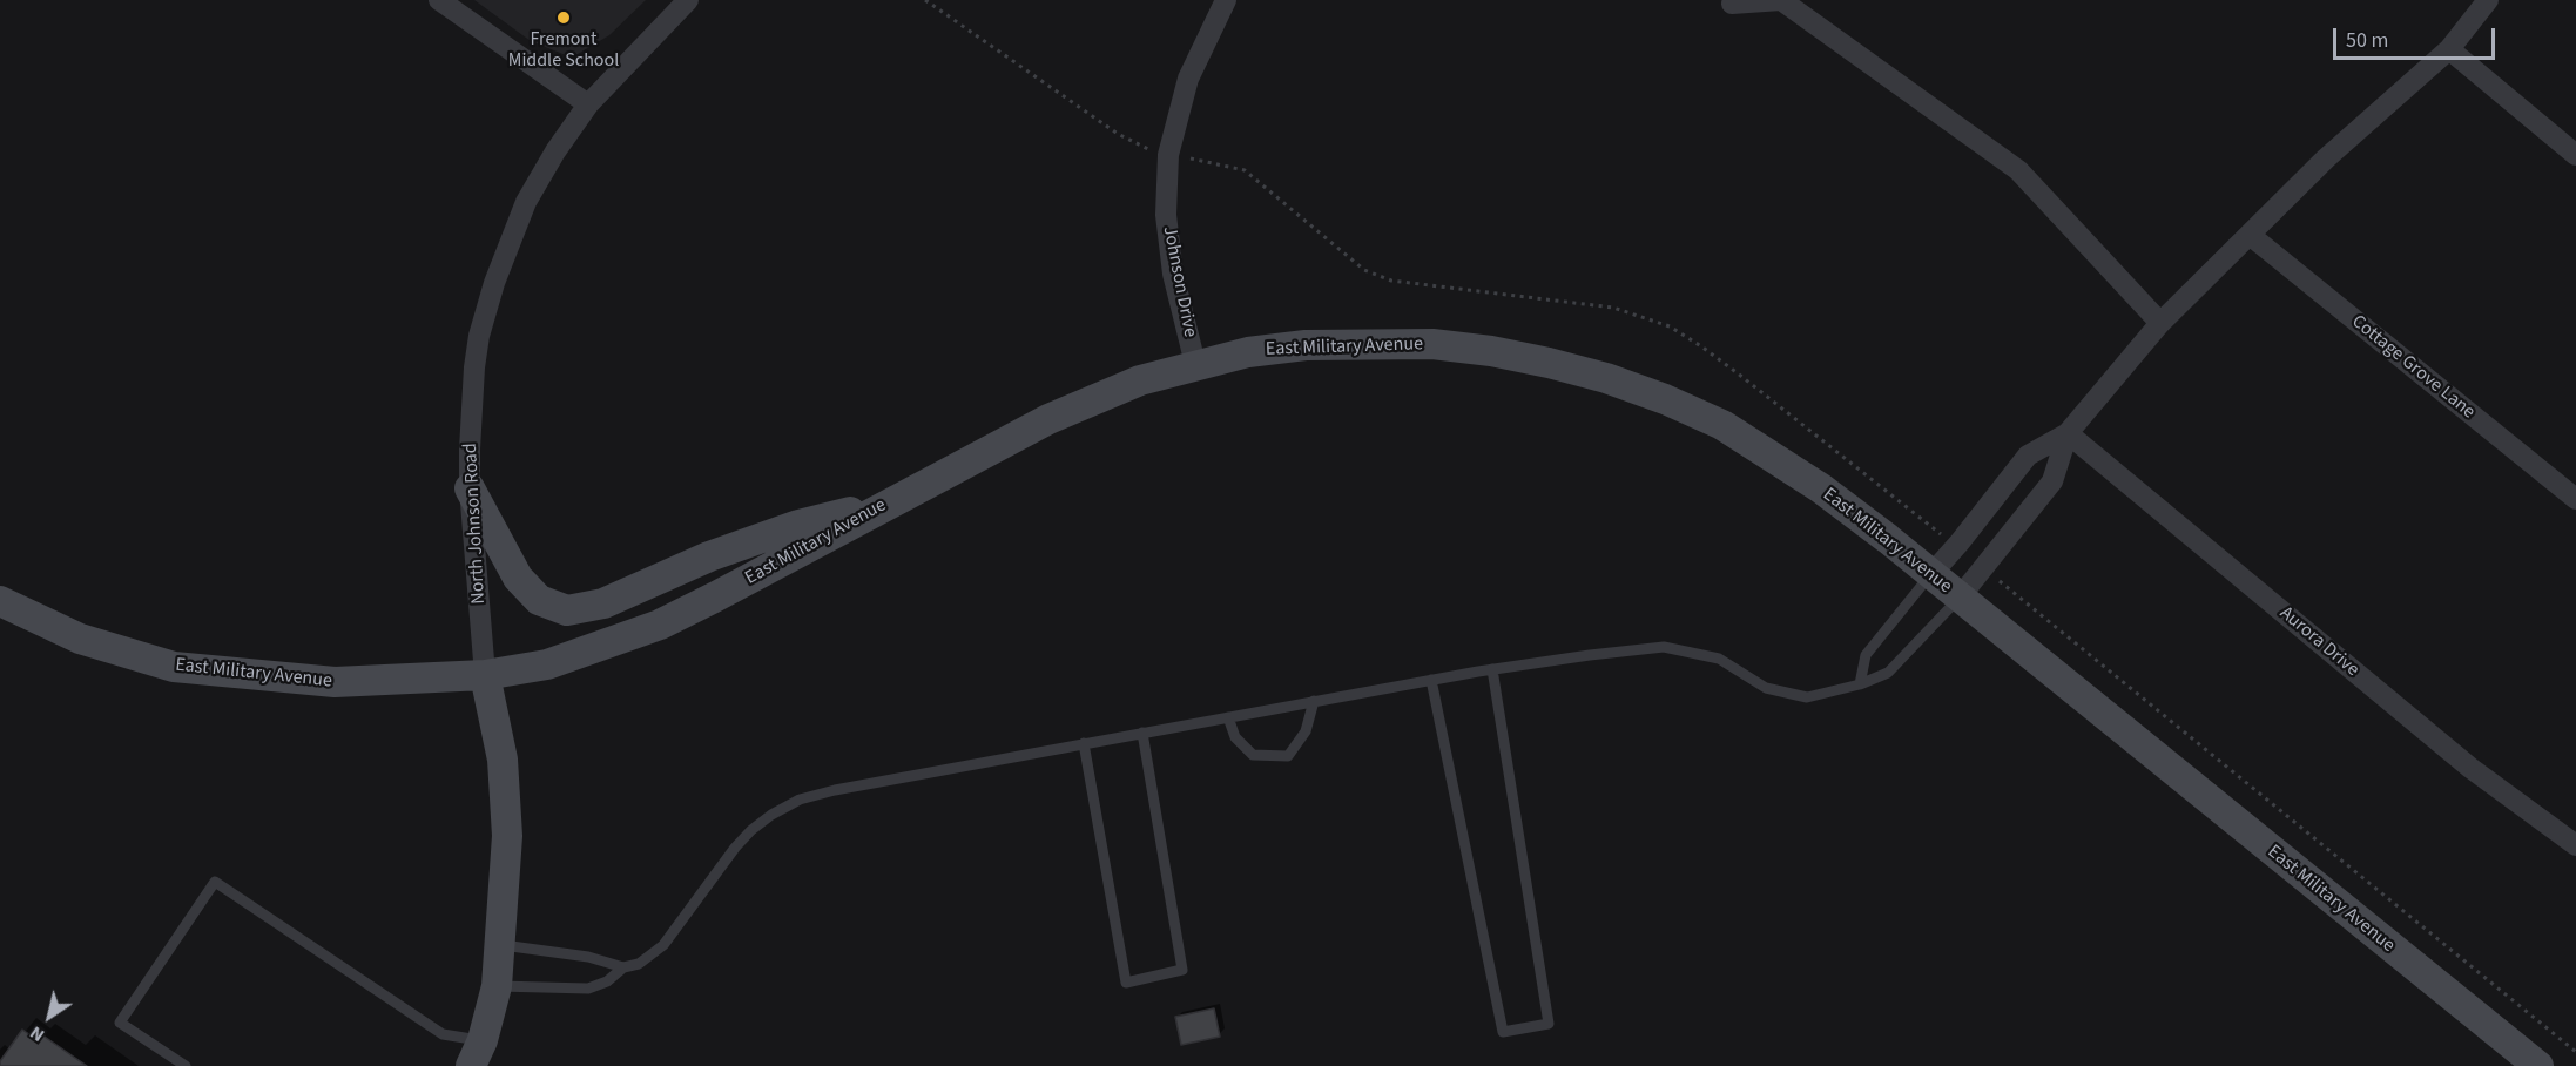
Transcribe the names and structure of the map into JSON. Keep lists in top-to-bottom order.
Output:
{
  "streets": {
    "main road": ["East Military Avenue", "North Johnson Road"],
    "street": ["Johnson Drive", "Cottage Grove Lane", "Aurora Drive"]
  },
  "crossings": [
    ["Johnson Drive", "East Military Avenue"],
    ["East Military Avenue", "North Johnson Road"]
  ],
  "places": ["Fremont Middle School"],
  "scale_bar": "50 m",
  "north": "bottom left"
}
